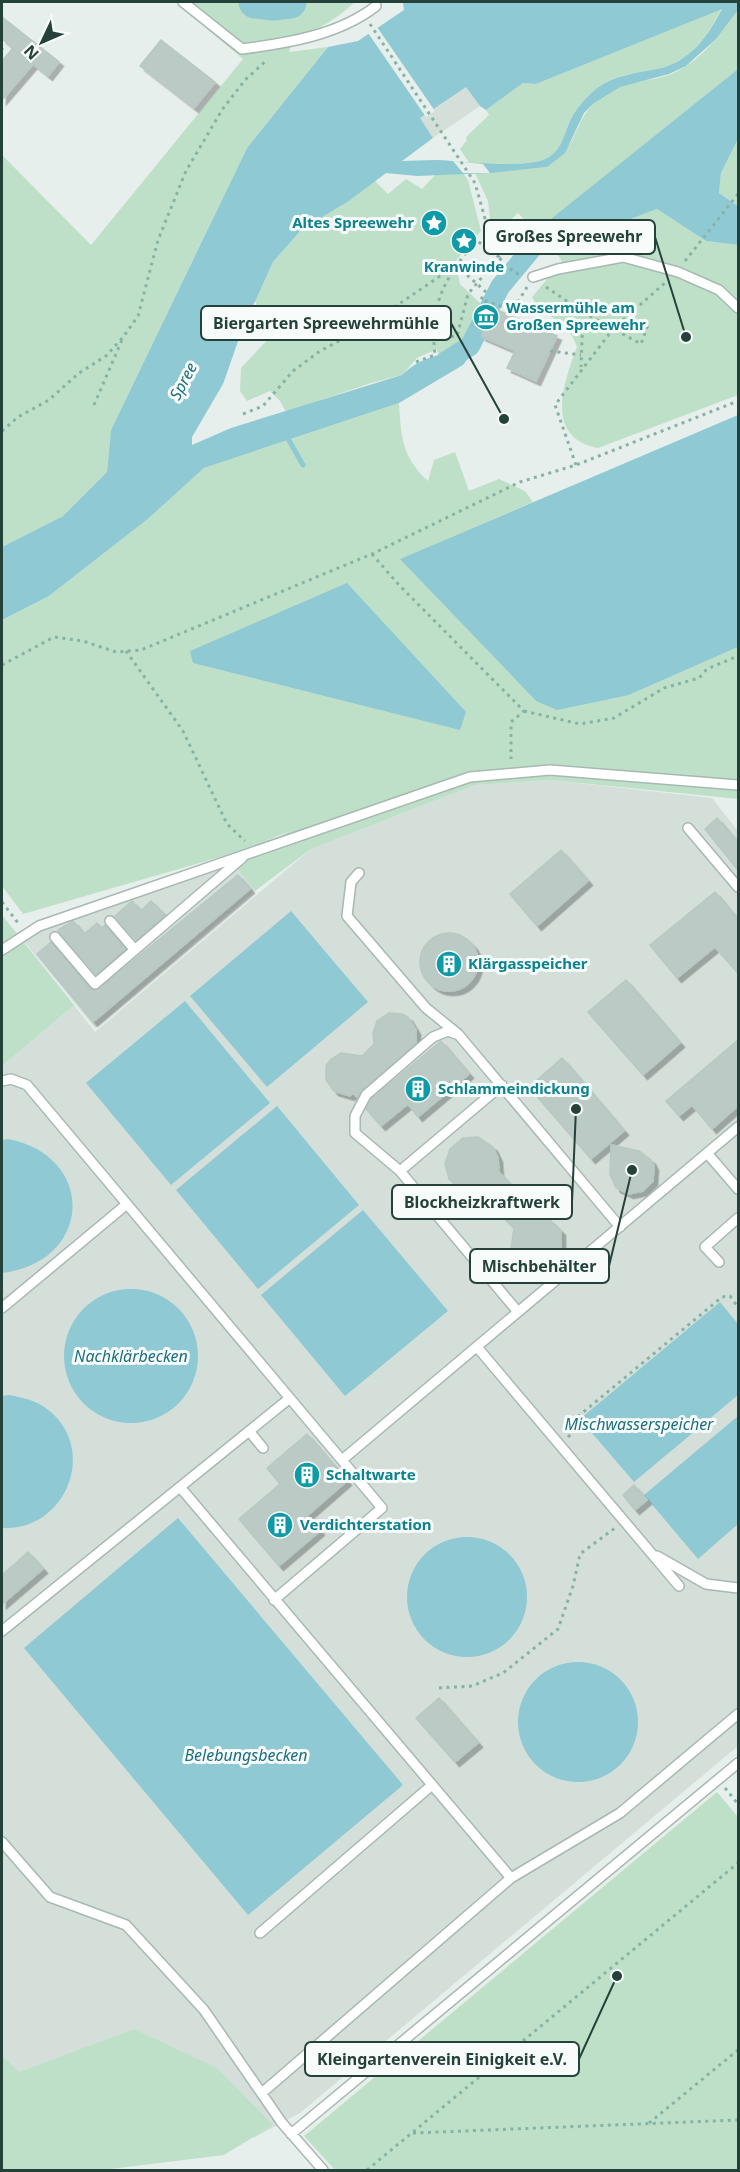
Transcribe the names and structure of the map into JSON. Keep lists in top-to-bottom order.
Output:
{
  "water": [
    "Spree",
    "Nachklärbecken",
    "Mischwasserspeicher",
    "Belebungsbecken"
  ],
  "places": {
    "place": ["Altes Spreewehr", "Kranwinde"],
    "museum": ["Wassermühle am Großen Spreewehr"],
    "other": [
      "Großes Spreewehr",
      "Biergarten Spreewehrmühle",
      "Blockheizkraftwerk",
      "Mischbehälter",
      "Kleingartenverein Einigkeit e.V."
    ],
    "building": [
      "Klärgasspeicher",
      "Schlammeindickung",
      "Schaltwarte",
      "Verdichterstation"
    ]
  },
  "north": "bottom left"
}
